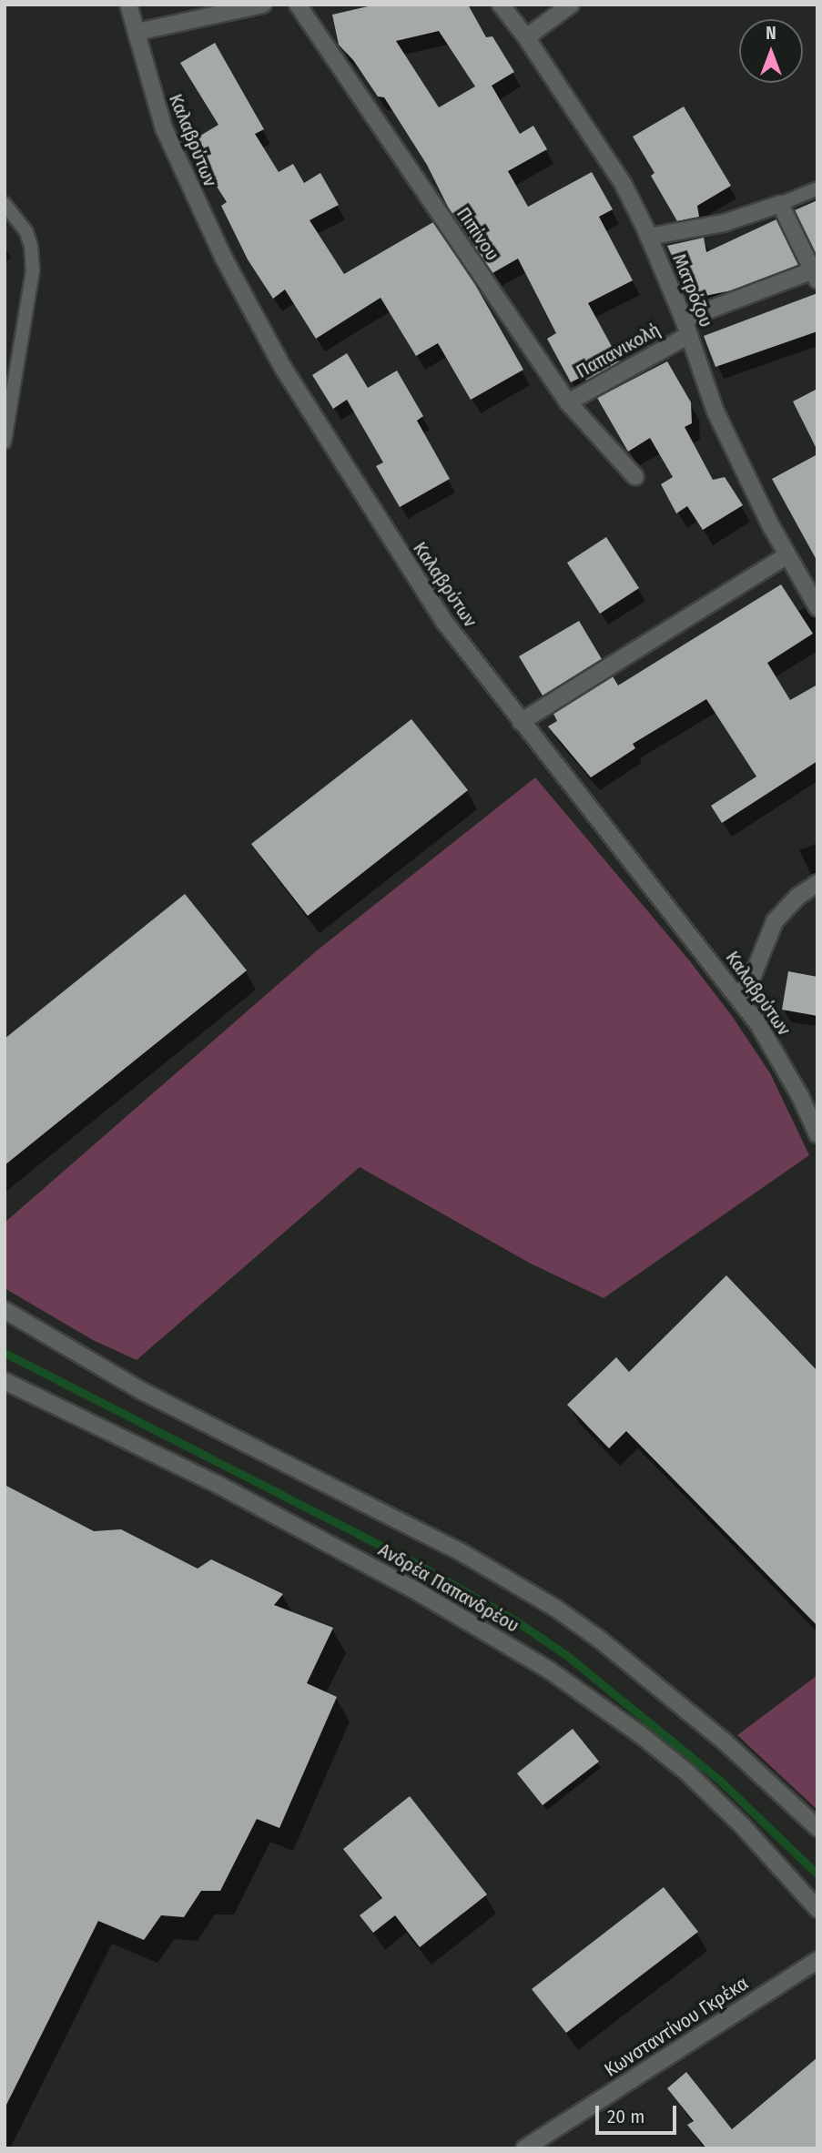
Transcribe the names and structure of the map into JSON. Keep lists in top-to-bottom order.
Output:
{
  "streets": {
    "street": [
      "Καλαβρύτων",
      "Πιπίνου",
      "Ματρόζου",
      "Παπανικολή",
      "Ανδρέα Παπανδρέου",
      "Κωνσταντίνου Γκρέκα"
    ]
  },
  "crossings": [
    ["Πιπίνου", "Παπανικολή"],
    ["Ματρόζου", "Παπανικολή"]
  ],
  "scale_bar": "20 m",
  "north": "top"
}
